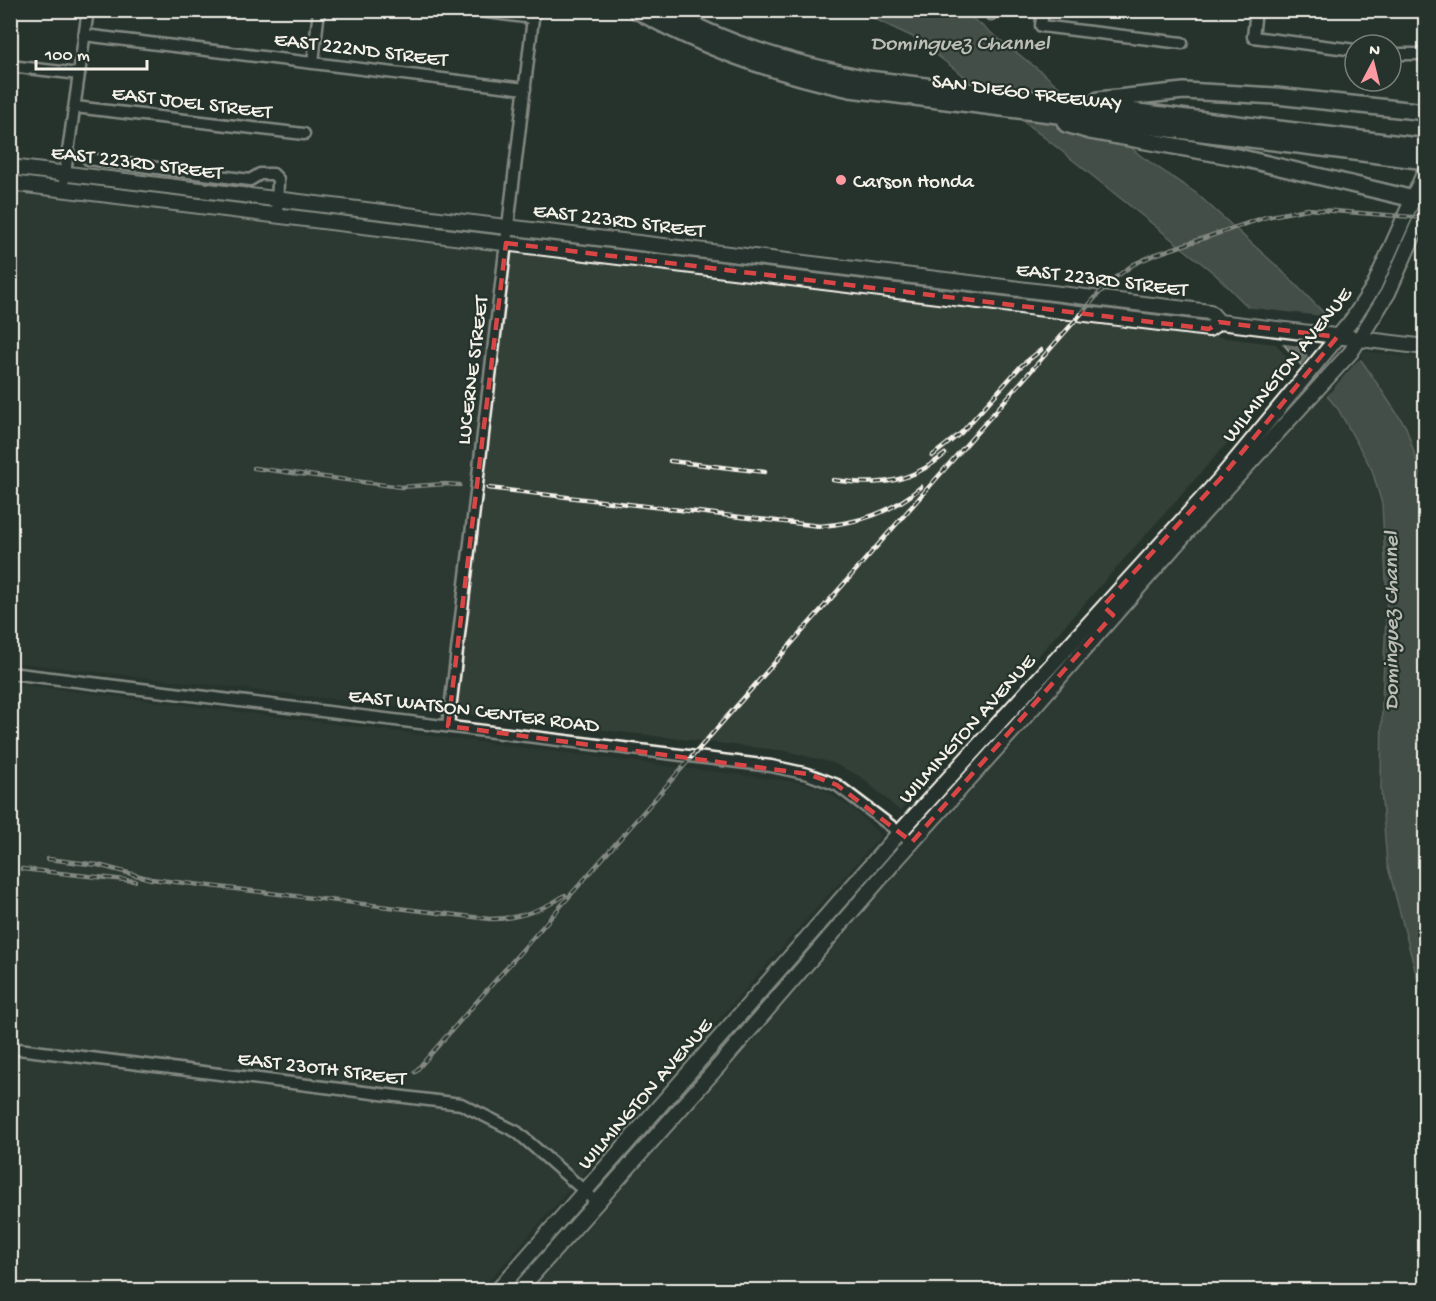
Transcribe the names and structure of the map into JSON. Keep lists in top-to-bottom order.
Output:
{
  "streets": {
    "highway": ["SAN DIEGO FREEWAY"],
    "main road": ["EAST 223RD STREET", "WILMINGTON AVENUE"],
    "street": [
      "EAST 222ND STREET",
      "EAST JOEL STREET",
      "LUCERNE STREET",
      "EAST WATSON CENTER ROAD",
      "EAST 230TH STREET"
    ]
  },
  "crossings": [
    ["EAST 222ND STREET", "LUCERNE STREET"],
    ["EAST 223RD STREET", "WILMINGTON AVENUE"],
    ["EAST 223RD STREET", "LUCERNE STREET"],
    ["WILMINGTON AVENUE", "EAST WATSON CENTER ROAD"],
    ["WILMINGTON AVENUE", "EAST 230TH STREET"],
    ["LUCERNE STREET", "EAST WATSON CENTER ROAD"]
  ],
  "water": ["Dominguez Channel"],
  "places": ["Carson Honda"],
  "scale_bar": "100 m",
  "north": "top"
}
